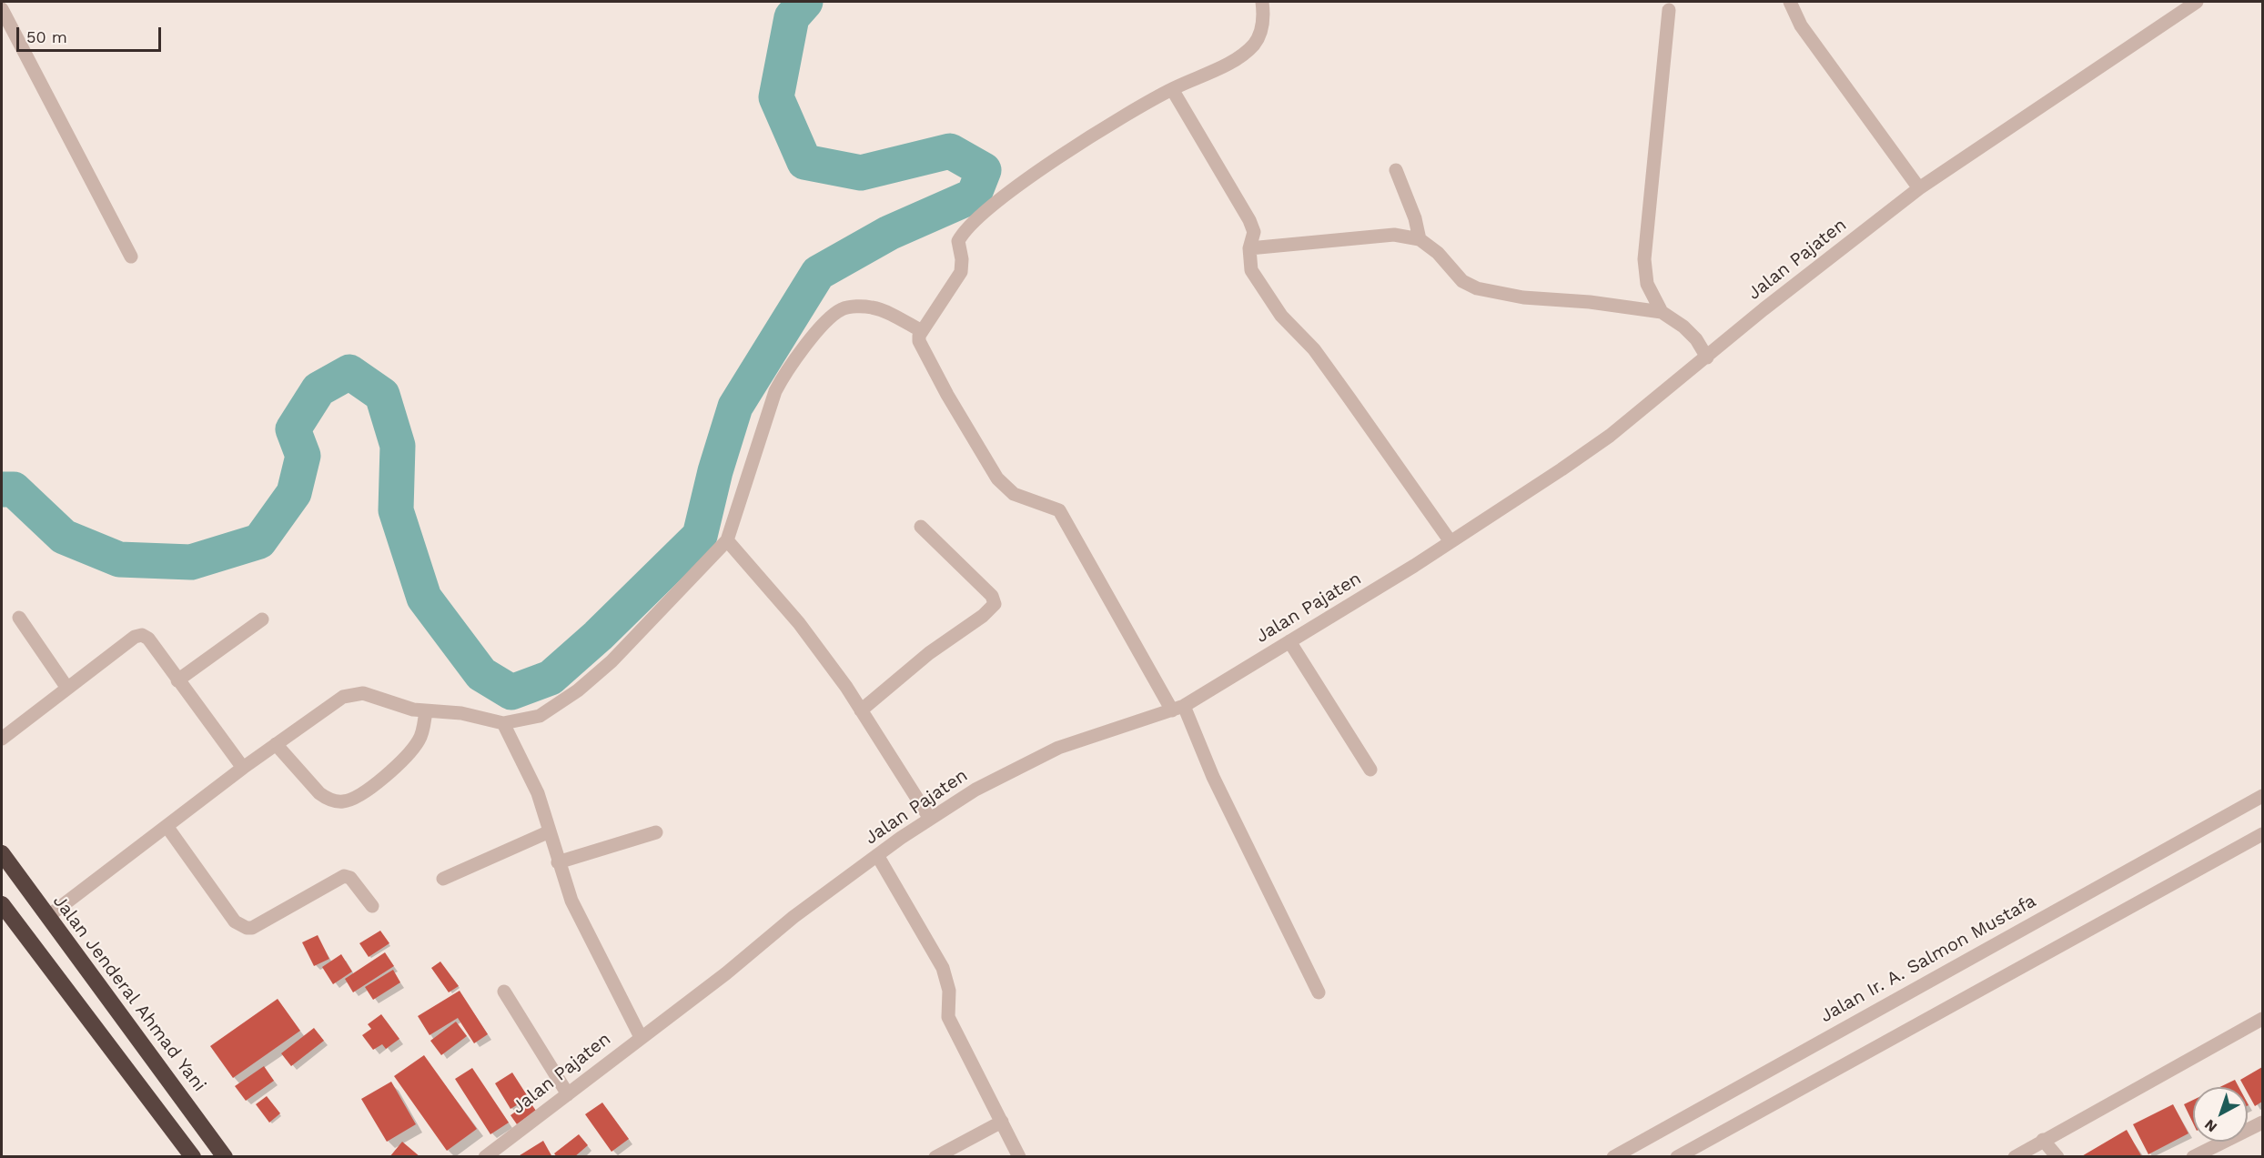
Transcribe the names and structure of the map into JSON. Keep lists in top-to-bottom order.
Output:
{
  "streets": {
    "highway": ["Jalan Jenderal Ahmad Yani"],
    "street": ["Jalan Pajaten", "Jalan Ir. A. Salmon Mustafa"]
  },
  "scale_bar": "50 m",
  "north": "bottom left"
}
